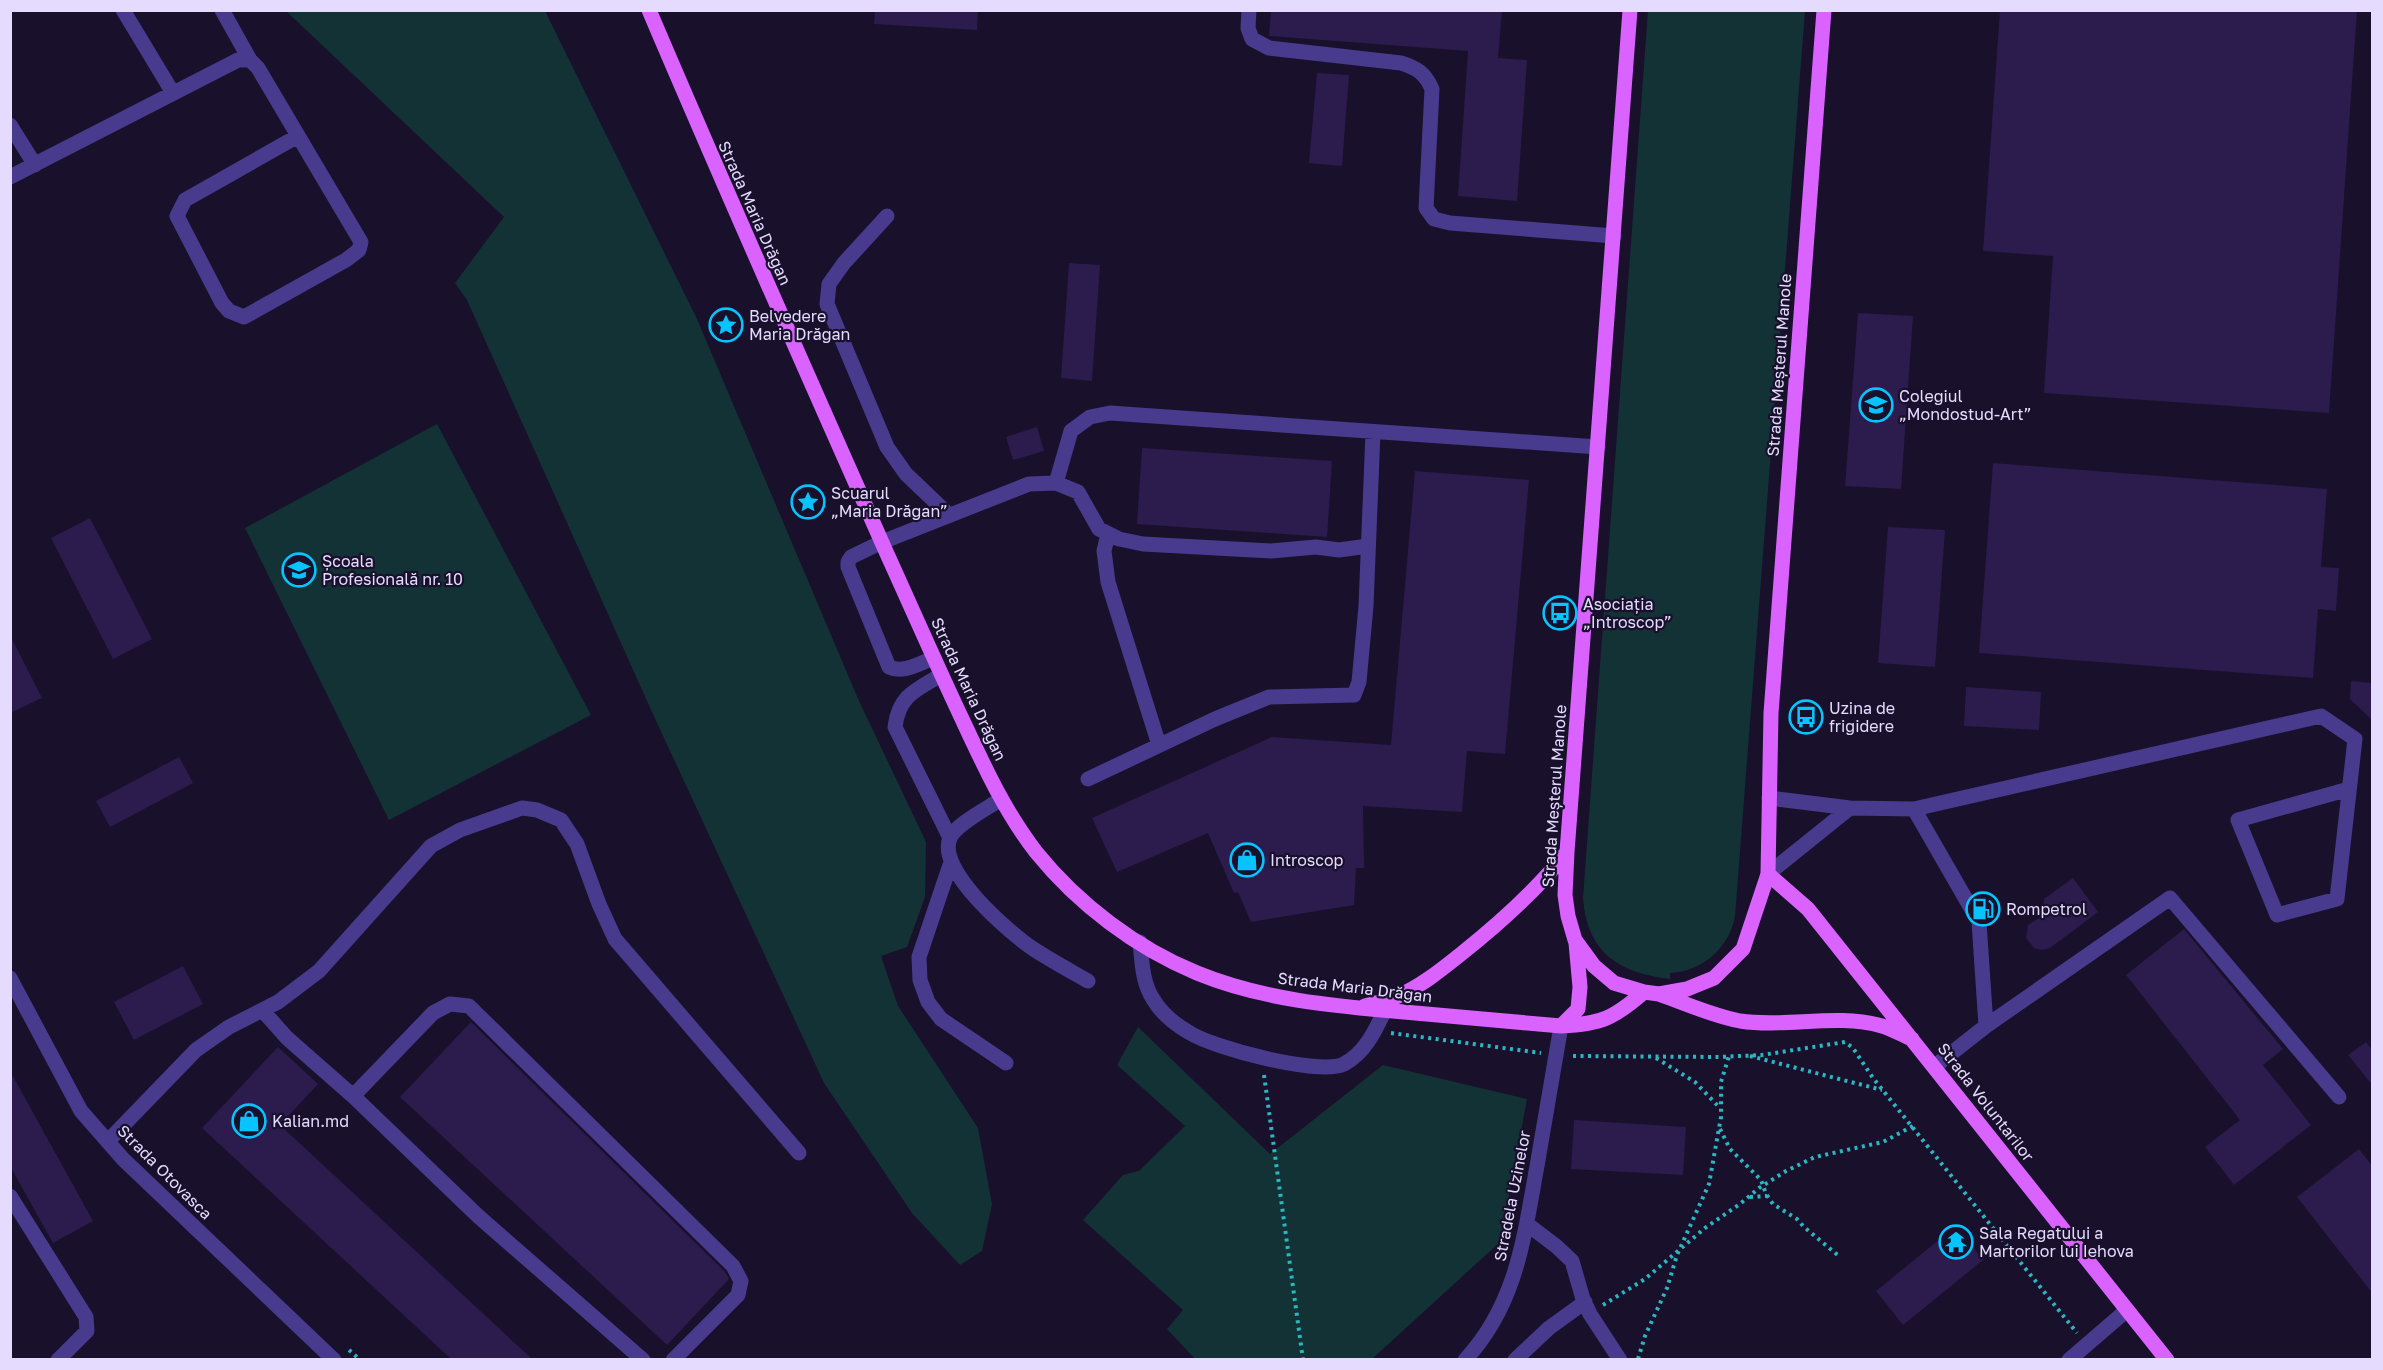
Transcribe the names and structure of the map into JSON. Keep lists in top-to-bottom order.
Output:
{
  "streets": {
    "main road": ["Strada Maria Drăgan", "Strada Meșterul Manole", "Strada Voluntarilor"],
    "street": ["Strada Otovasca", "Stradela Uzinelor"]
  },
  "crossings": [
    ["Strada Maria Drăgan", "Strada Meșterul Manole"],
    ["Strada Maria Drăgan", "Stradela Uzinelor"],
    ["Strada Meșterul Manole", "Strada Voluntarilor"]
  ],
  "places": {
    "place": ["Belvedere Maria Drăgan", "Scuarul „Maria Drăgan”"],
    "school or university": ["Colegiul „Mondostud-Art”", "Școala Profesională nr. 10"],
    "bus stop": ["Asociația „Introscop”", "Uzina de frigidere"],
    "shop": ["Introscop", "Kalian.md"],
    "fuel station": ["Rompetrol"],
    "temple": ["Sala Regatului a Martorilor lui Iehova"]
  }
}
